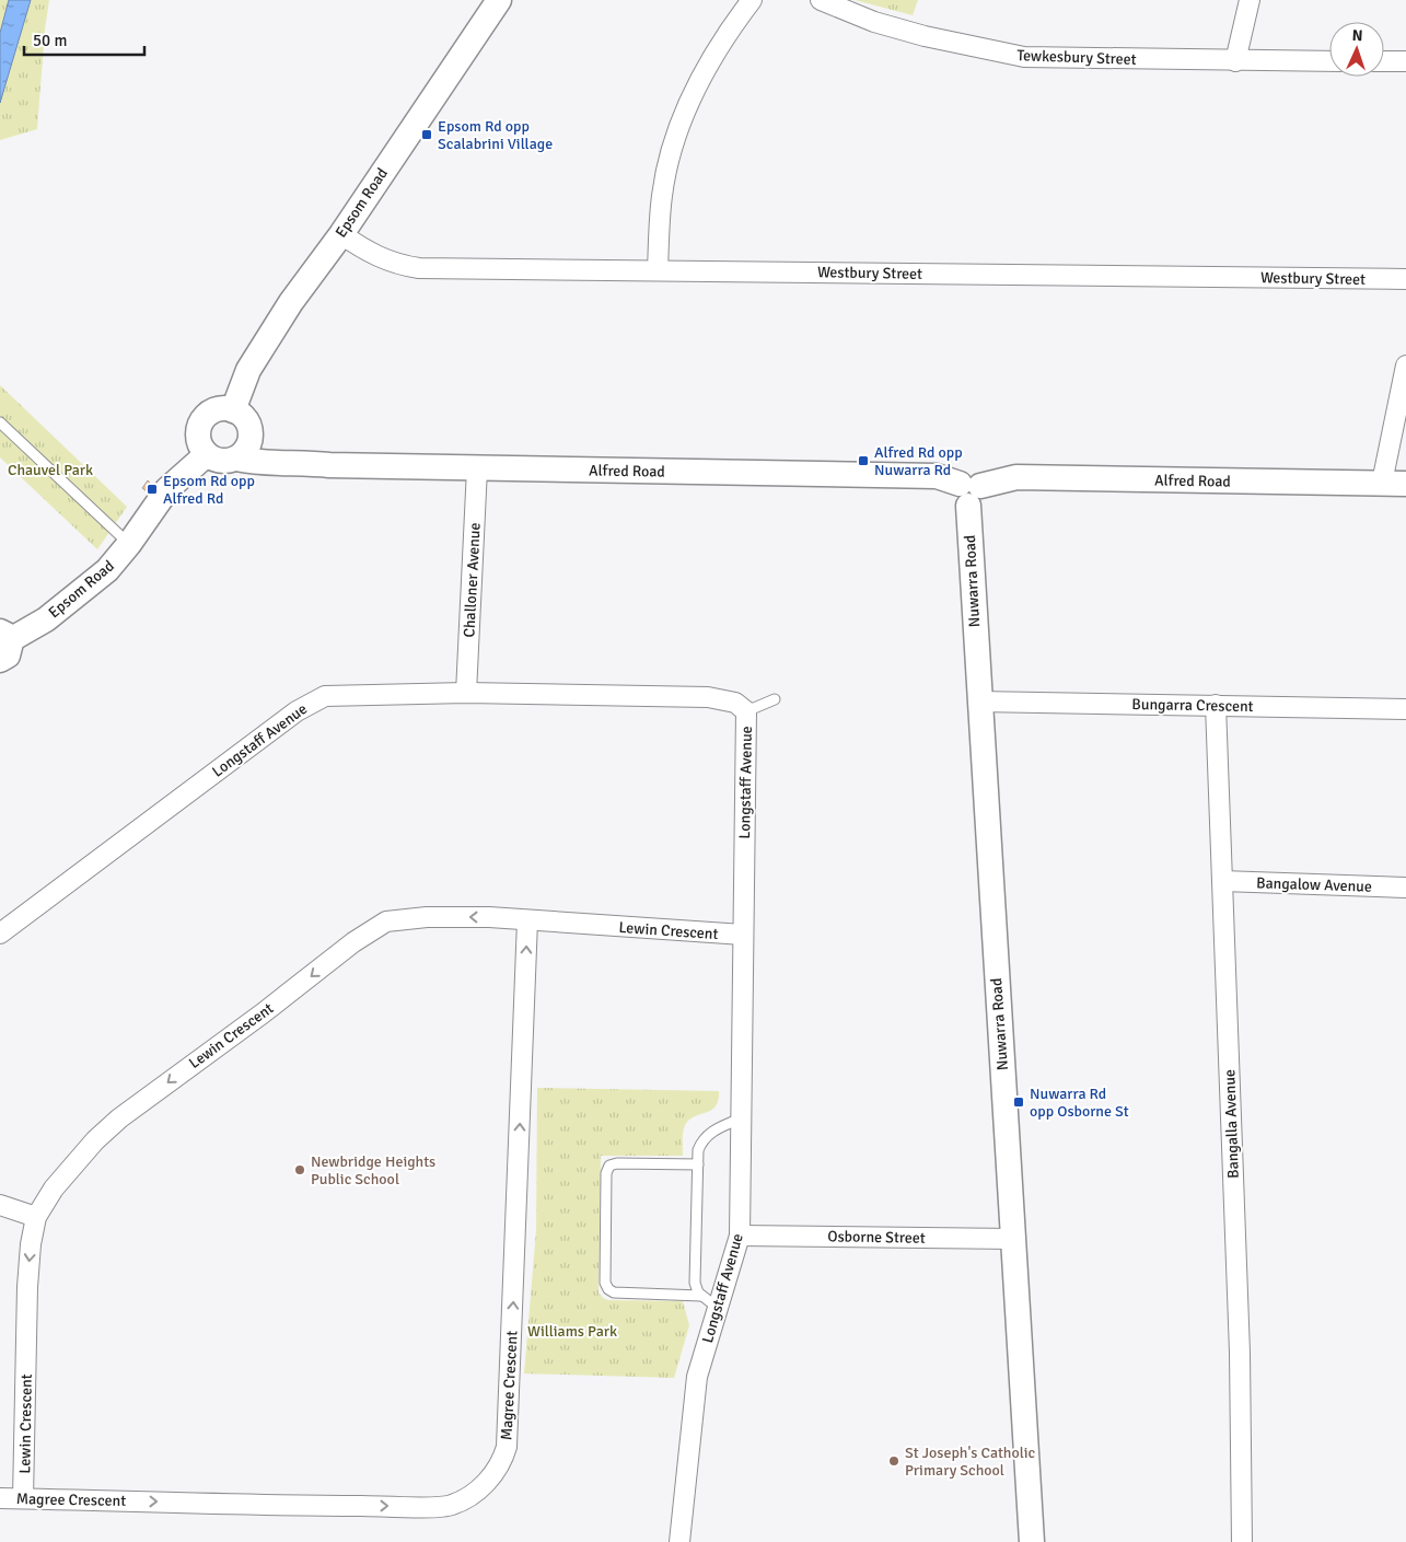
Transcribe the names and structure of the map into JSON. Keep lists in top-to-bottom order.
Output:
{
  "streets": {
    "street": [
      "Tewkesbury Street",
      "Epsom Road",
      "Westbury Street",
      "Alfred Road",
      "Challoner Avenue",
      "Nuwarra Road",
      "Bungarra Crescent",
      "Longstaff Avenue",
      "Bangalow Avenue",
      "Lewin Crescent",
      "Bangalla Avenue",
      "Osborne Street",
      "Magree Crescent"
    ]
  },
  "crossings": [
    ["Epsom Road", "Westbury Street"],
    ["Epsom Road", "Alfred Road"],
    ["Alfred Road", "Challoner Avenue"],
    ["Alfred Road", "Nuwarra Road"],
    ["Challoner Avenue", "Longstaff Avenue"],
    ["Nuwarra Road", "Bungarra Crescent"],
    ["Nuwarra Road", "Osborne Street"],
    ["Bungarra Crescent", "Bangalla Avenue"],
    ["Longstaff Avenue", "Lewin Crescent"],
    ["Longstaff Avenue", "Osborne Street"],
    ["Bangalow Avenue", "Bangalla Avenue"],
    ["Lewin Crescent", "Magree Crescent"]
  ],
  "one_way": ["Lewin Crescent"],
  "parks": ["Chauvel Park", "Williams Park"],
  "places": {
    "transit": [
      "Epsom Rd opp Scalabrini Village",
      "Alfred Rd opp Nuwarra Rd",
      "Epsom Rd opp Alfred Rd",
      "Nuwarra Rd opp Osborne St"
    ],
    "other": ["Newbridge Heights Public School", "St Joseph's Catholic Primary School"]
  },
  "scale_bar": "50 m",
  "north": "top"
}
